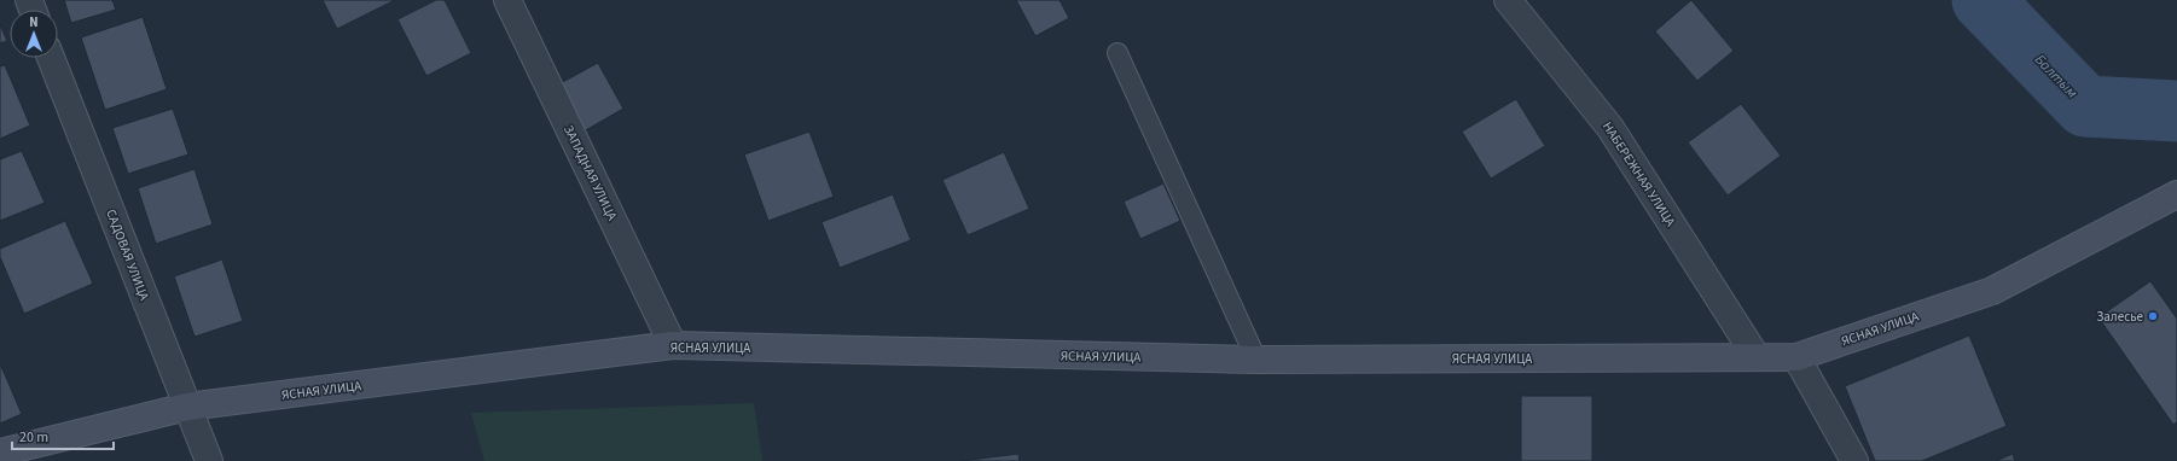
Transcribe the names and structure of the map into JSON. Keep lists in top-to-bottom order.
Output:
{
  "streets": {
    "main road": ["ЯСНАЯ УЛИЦА"],
    "street": ["ЗАПАДНАЯ УЛИЦА", "НАБЕРЕЖНАЯ УЛИЦА", "САДОВАЯ УЛИЦА"]
  },
  "crossings": [
    ["ЗАПАДНАЯ УЛИЦА", "ЯСНАЯ УЛИЦА"],
    ["НАБЕРЕЖНАЯ УЛИЦА", "ЯСНАЯ УЛИЦА"],
    ["САДОВАЯ УЛИЦА", "ЯСНАЯ УЛИЦА"]
  ],
  "water": ["Балтым"],
  "places": ["Залесье"],
  "scale_bar": "20 m",
  "north": "top"
}
